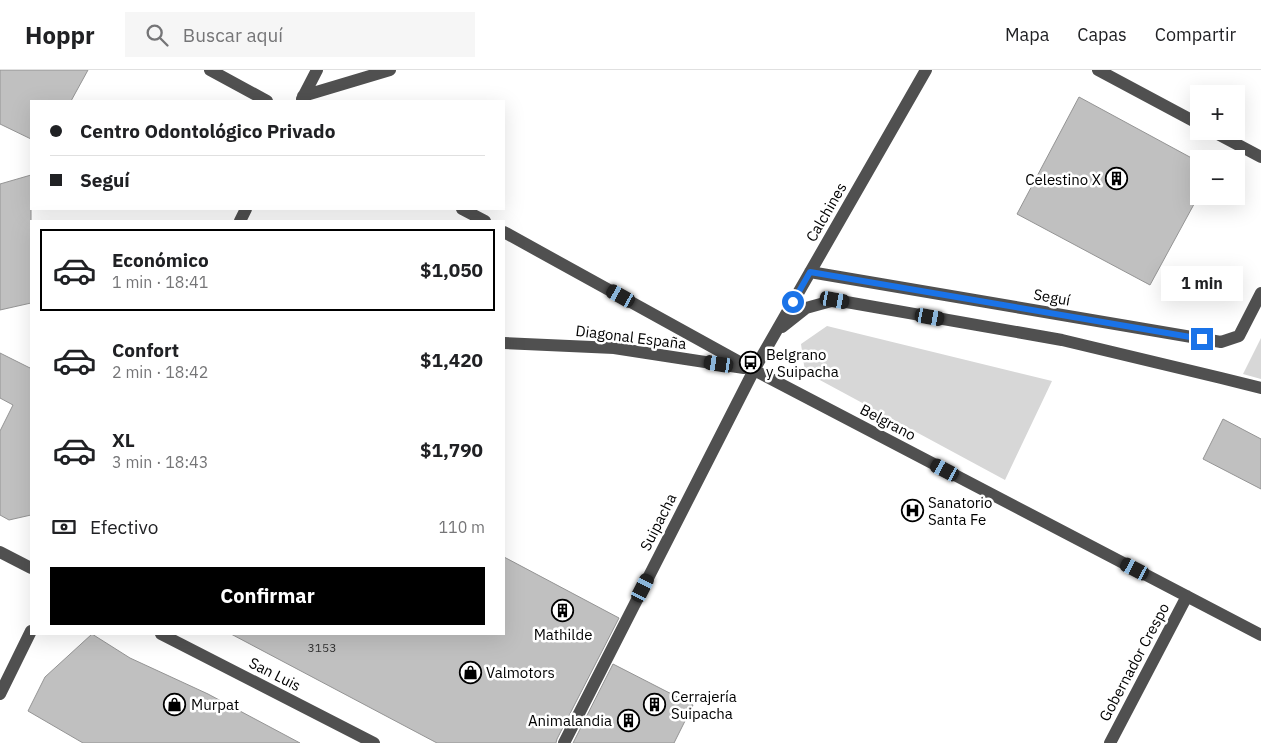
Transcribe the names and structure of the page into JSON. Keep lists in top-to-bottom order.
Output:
{
  "streets": {
    "street": [
      "Calchines",
      "Seguí",
      "Diagonal España",
      "Belgrano",
      "Suipacha",
      "Gobernador Crespo",
      "San Luis"
    ]
  },
  "crossings": [
    ["Calchines", "Seguí"],
    ["Calchines", "Diagonal España"],
    ["Calchines", "Belgrano"],
    ["Calchines", "Suipacha"],
    ["Diagonal España", "Belgrano"],
    ["Diagonal España", "Suipacha"],
    ["Belgrano", "Suipacha"],
    ["Belgrano", "Gobernador Crespo"]
  ],
  "places": {
    "building": [
      "Celestino X",
      "Mathilde",
      "Cerrajería Suipacha",
      "Animalandia"
    ],
    "bus stop": ["Belgrano y Suipacha"],
    "hospital": ["Sanatorio Santa Fe"],
    "shop": ["Valmotors", "Murpat"]
  },
  "house_numbers": ["3153"],
  "page": {
    "header": "Hoppr",
    "search": "Buscar aquí",
    "nav": ["Mapa", "Capas", "Compartir"],
    "map_buttons": ["+", "−"],
    "banner": ["Centro Odontológico Privado", "Seguí"],
    "list": [
      {
        "name": "Económico",
        "note": "1 min · 18:41",
        "value": "$1,050"
      },
      {
        "name": "Confort",
        "note": "2 min · 18:42",
        "value": "$1,420"
      },
      {
        "name": "XL",
        "note": "3 min · 18:43",
        "value": "$1,790"
      }
    ],
    "bubble": "1 min",
    "pay": ["Efectivo", "110 m"],
    "buttons": "Confirmar"
  }
}
